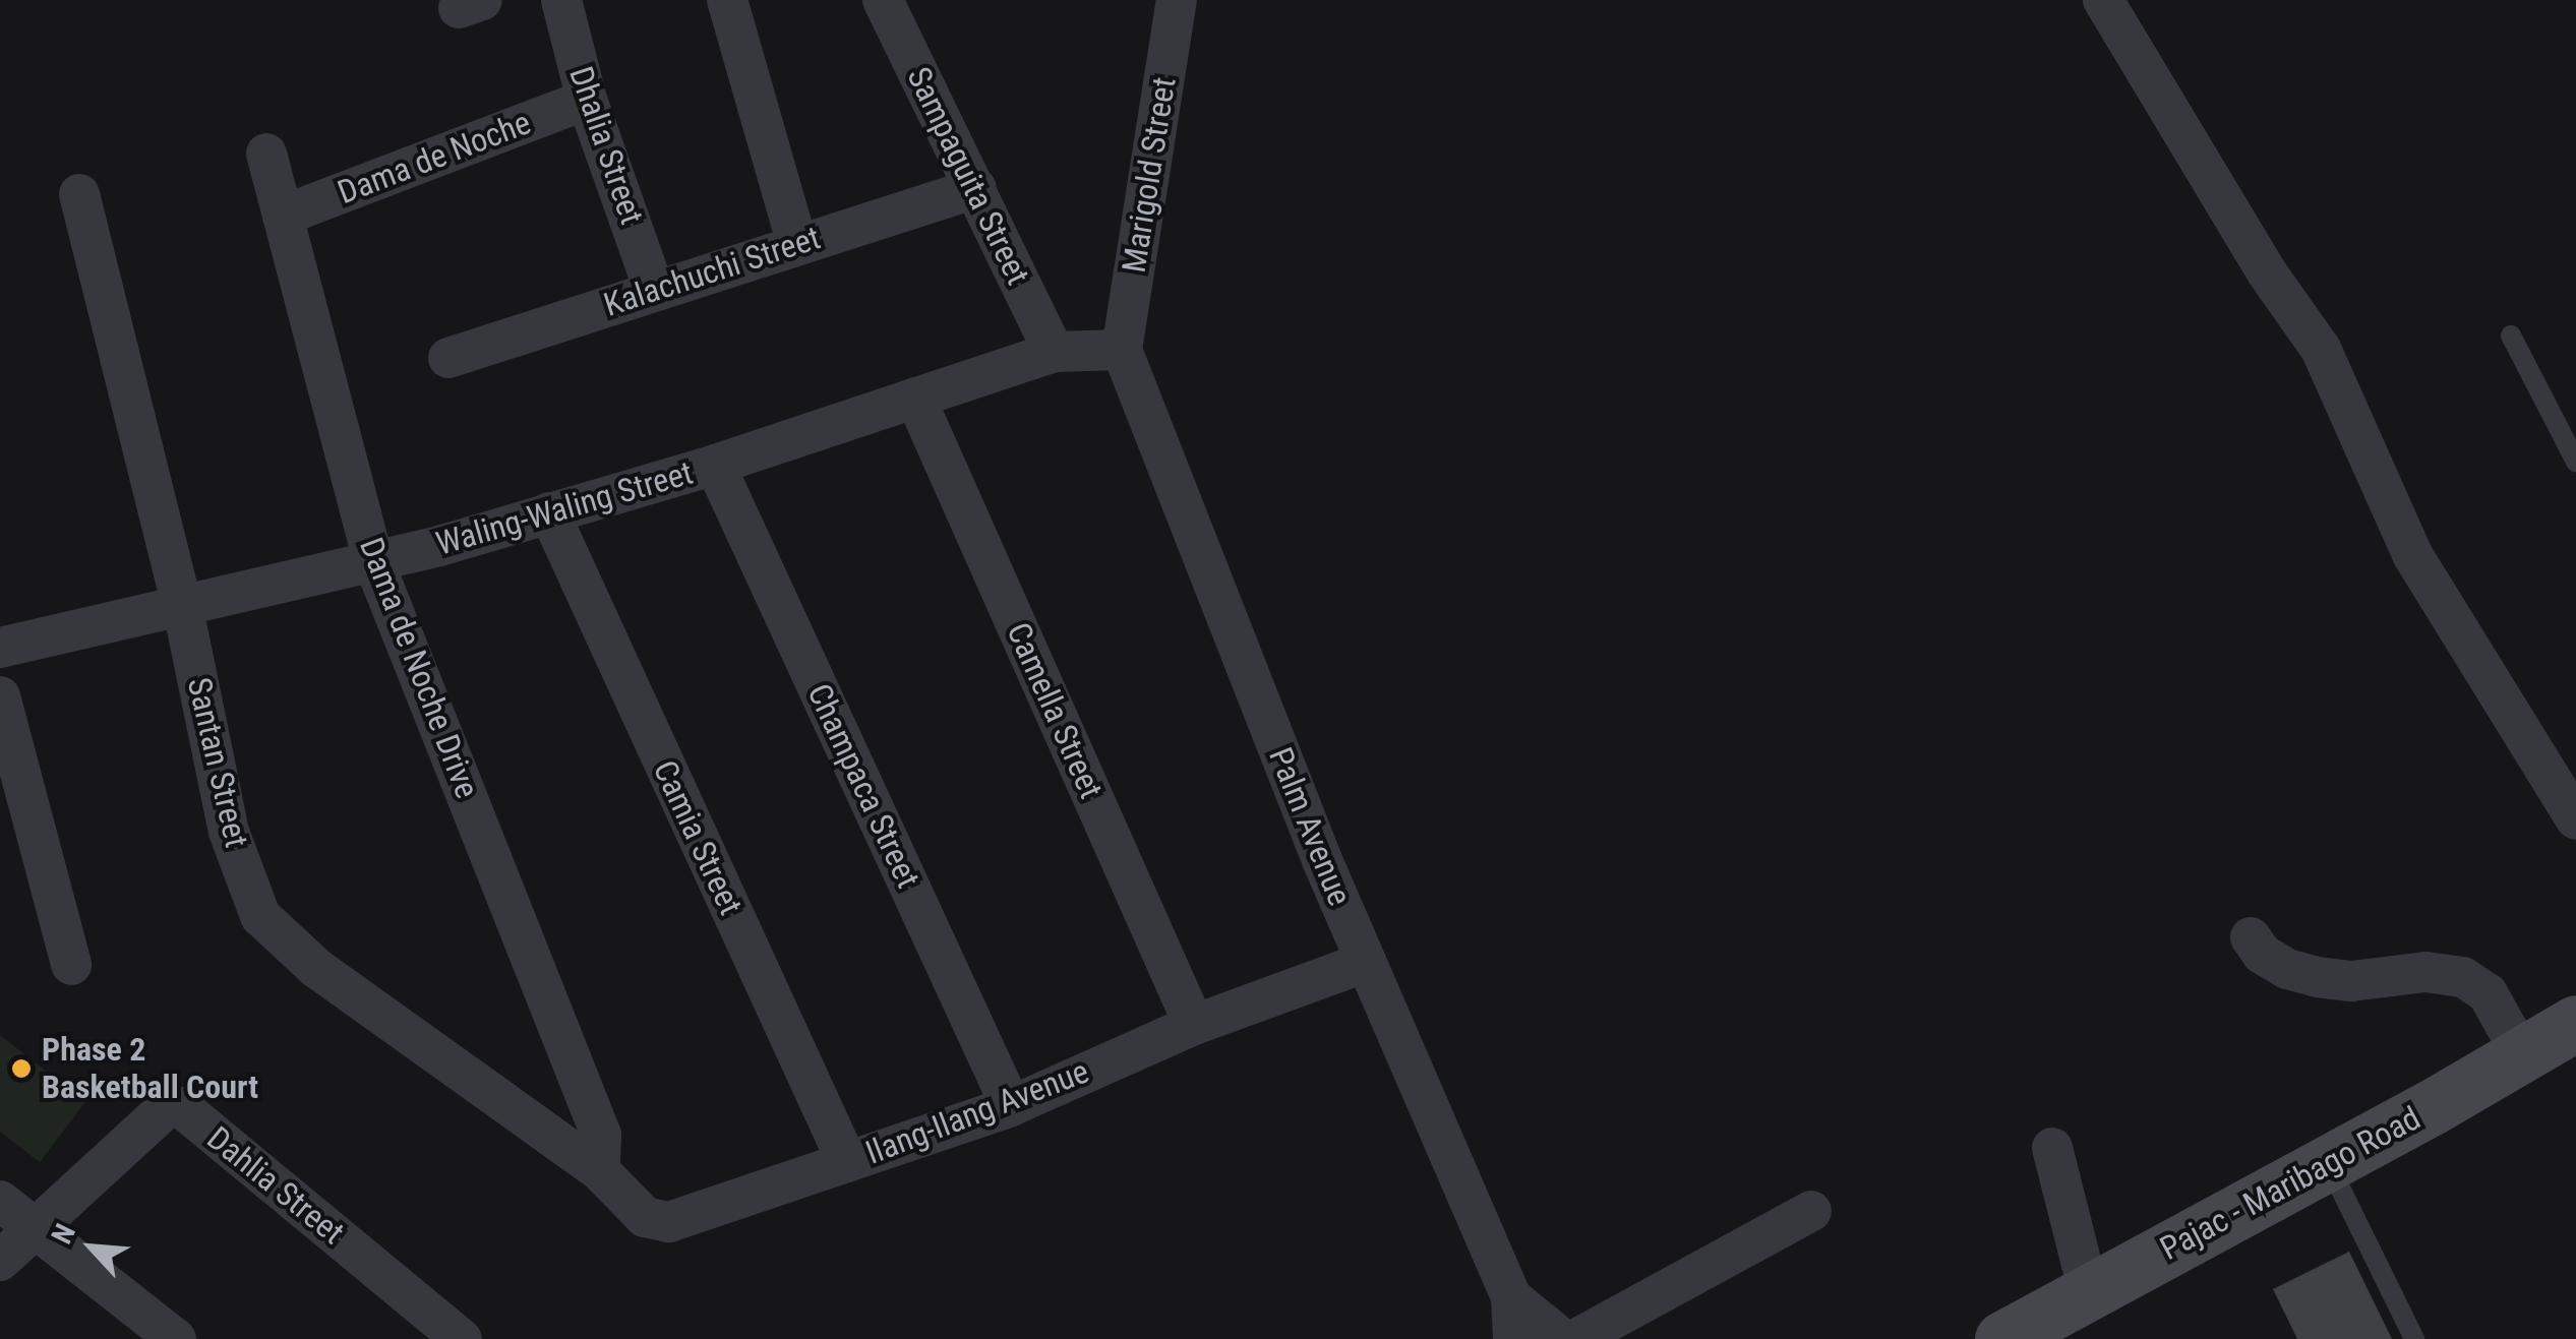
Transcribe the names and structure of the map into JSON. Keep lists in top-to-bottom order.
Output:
{
  "streets": {
    "street": [
      "Dhalia Street",
      "Dama de Noche",
      "Marigold Street",
      "Sampaguita Street",
      "Kalachuchi Street",
      "Waling-Waling Street",
      "Dama de Noche Drive",
      "Camella Street",
      "Santan Street",
      "Champaca Street",
      "Palm Avenue",
      "Camia Street",
      "Ilang-Ilang Avenue",
      "Pajac - Maribago Road",
      "Dahlia Street"
    ]
  },
  "crossings": [
    ["Dhalia Street", "Dama de Noche"],
    ["Dhalia Street", "Kalachuchi Street"],
    ["Dama de Noche", "Dama de Noche Drive"],
    ["Marigold Street", "Waling-Waling Street"],
    ["Marigold Street", "Palm Avenue"],
    ["Sampaguita Street", "Kalachuchi Street"],
    ["Sampaguita Street", "Waling-Waling Street"],
    ["Waling-Waling Street", "Dama de Noche Drive"],
    ["Waling-Waling Street", "Camella Street"],
    ["Waling-Waling Street", "Santan Street"],
    ["Waling-Waling Street", "Champaca Street"],
    ["Waling-Waling Street", "Palm Avenue"],
    ["Waling-Waling Street", "Camia Street"],
    ["Dama de Noche Drive", "Santan Street"],
    ["Dama de Noche Drive", "Ilang-Ilang Avenue"],
    ["Camella Street", "Ilang-Ilang Avenue"],
    ["Santan Street", "Ilang-Ilang Avenue"],
    ["Champaca Street", "Ilang-Ilang Avenue"],
    ["Palm Avenue", "Ilang-Ilang Avenue"],
    ["Camia Street", "Ilang-Ilang Avenue"]
  ],
  "places": ["Phase 2 Basketball Court"],
  "north": "top left"
}
